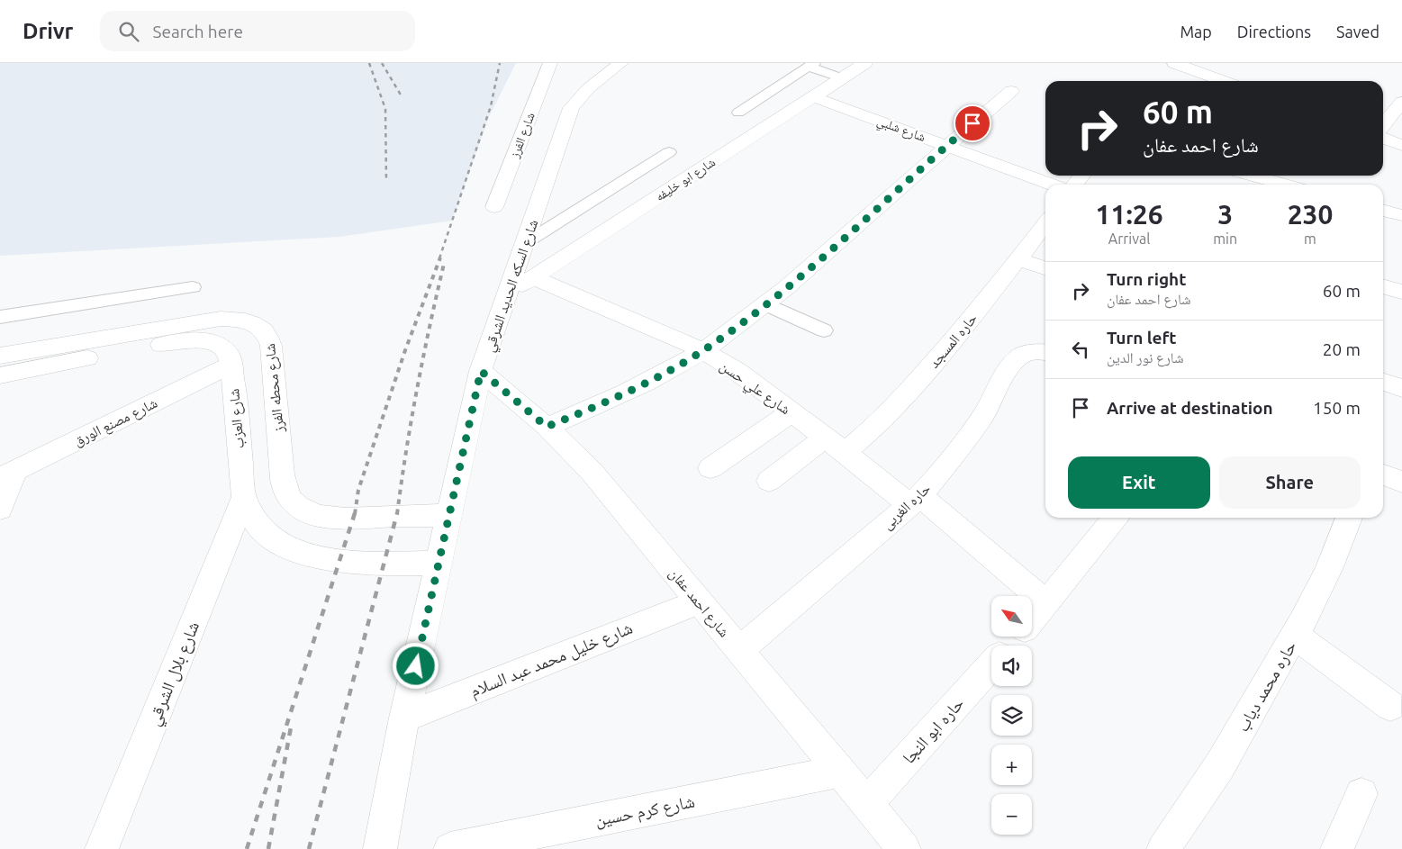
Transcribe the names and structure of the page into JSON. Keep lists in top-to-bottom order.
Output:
{
  "streets": {
    "street": [
      "شارع شلبي",
      "شارع الفرز",
      "شارع ابو خليفه",
      "شارع السكه الحديد الشرقي",
      "حاره المسجد",
      "شارع علي حسن",
      "شارع محطه الفرز",
      "شارع العزب",
      "شارع مصنع الورق",
      "حاره الغربى",
      "شارع احمد عفان",
      "شارع خليل محمد عبد السلام",
      "شارع بلال الشرقي",
      "حاره محمد دياب",
      "حاره ابو النجا",
      "شارع كرم حسين"
    ]
  },
  "crossings": [
    ["شارع شلبي", "شارع ابو خليفه"],
    ["شارع ابو خليفه", "شارع السكه الحديد الشرقي"],
    ["شارع ابو خليفه", "شارع علي حسن"],
    ["شارع السكه الحديد الشرقي", "شارع محطه الفرز"],
    ["شارع السكه الحديد الشرقي", "شارع العزب"],
    ["شارع السكه الحديد الشرقي", "شارع احمد عفان"],
    ["شارع السكه الحديد الشرقي", "شارع خليل محمد عبد السلام"],
    ["حاره المسجد", "شارع علي حسن"],
    ["شارع علي حسن", "حاره الغربى"],
    ["شارع علي حسن", "حاره ابو النجا"],
    ["شارع العزب", "شارع مصنع الورق"],
    ["شارع العزب", "شارع بلال الشرقي"],
    ["حاره الغربى", "شارع احمد عفان"],
    ["شارع احمد عفان", "شارع خليل محمد عبد السلام"],
    ["شارع احمد عفان", "حاره ابو النجا"],
    ["شارع احمد عفان", "شارع كرم حسين"]
  ],
  "north": "top left",
  "page": {
    "header": "Drivr",
    "search": "Search here",
    "nav": ["Map", "Directions", "Saved"],
    "turn": ["60 m", "شارع احمد عفان"],
    "eta": [
      "11:26",
      "Arrival",
      "3",
      "min",
      "230",
      "m"
    ],
    "list": [
      {
        "name": "Turn right",
        "note": "شارع احمد عفان",
        "value": "60 m"
      },
      {
        "name": "Turn left",
        "note": "شارع نور الدين",
        "value": "20 m"
      },
      {
        "name": "Arrive at destination",
        "value": "150 m"
      }
    ],
    "buttons": ["Exit", "Share"],
    "map_buttons": ["+", "−"]
  }
}
